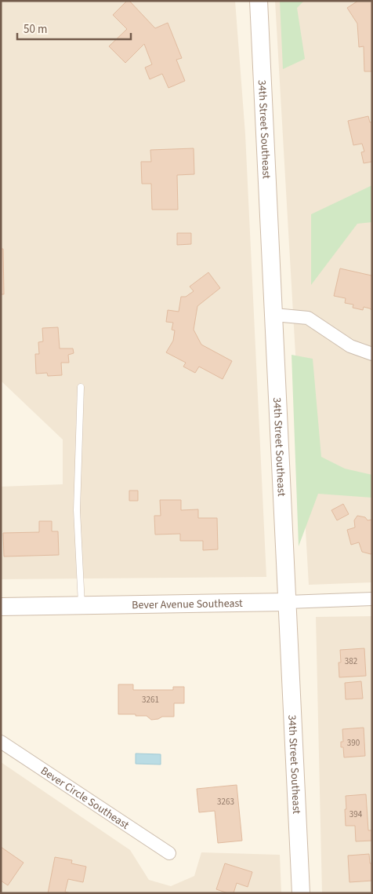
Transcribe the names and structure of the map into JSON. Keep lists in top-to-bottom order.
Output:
{
  "streets": {
    "street": ["34th Street Southeast", "Bever Avenue Southeast", "Bever Circle Southeast"]
  },
  "crossings": [
    ["34th Street Southeast", "Bever Avenue Southeast"]
  ],
  "house_numbers": [
    "382",
    "3261",
    "390",
    "3263",
    "394"
  ],
  "scale_bar": "50 m"
}
